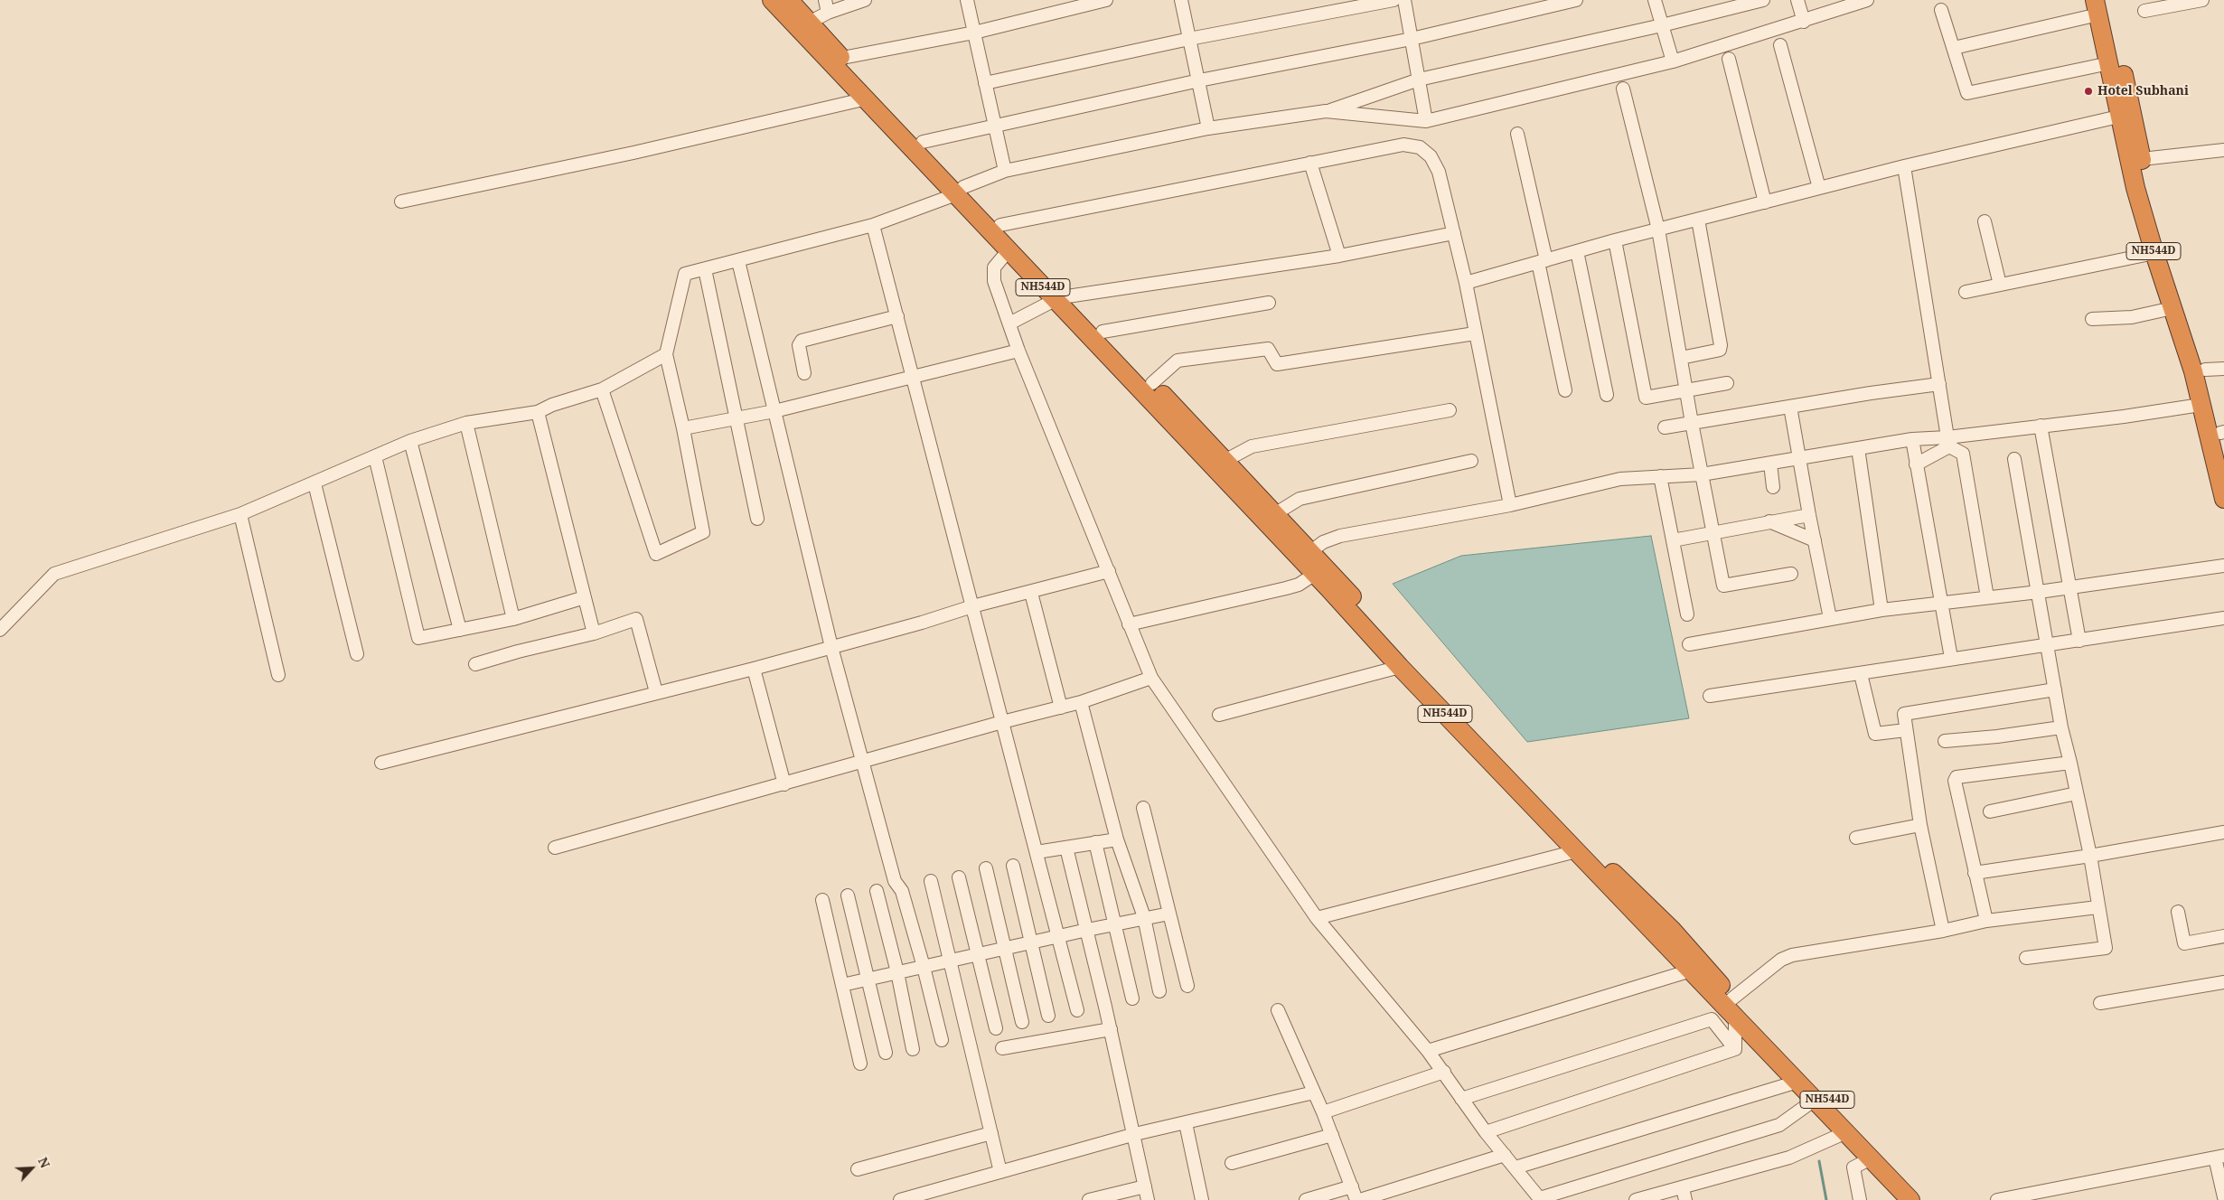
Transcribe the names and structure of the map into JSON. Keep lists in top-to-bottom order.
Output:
{
  "streets": {
    "highway": ["NH544D"]
  },
  "places": ["Hotel Subhani"],
  "north": "top right"
}
